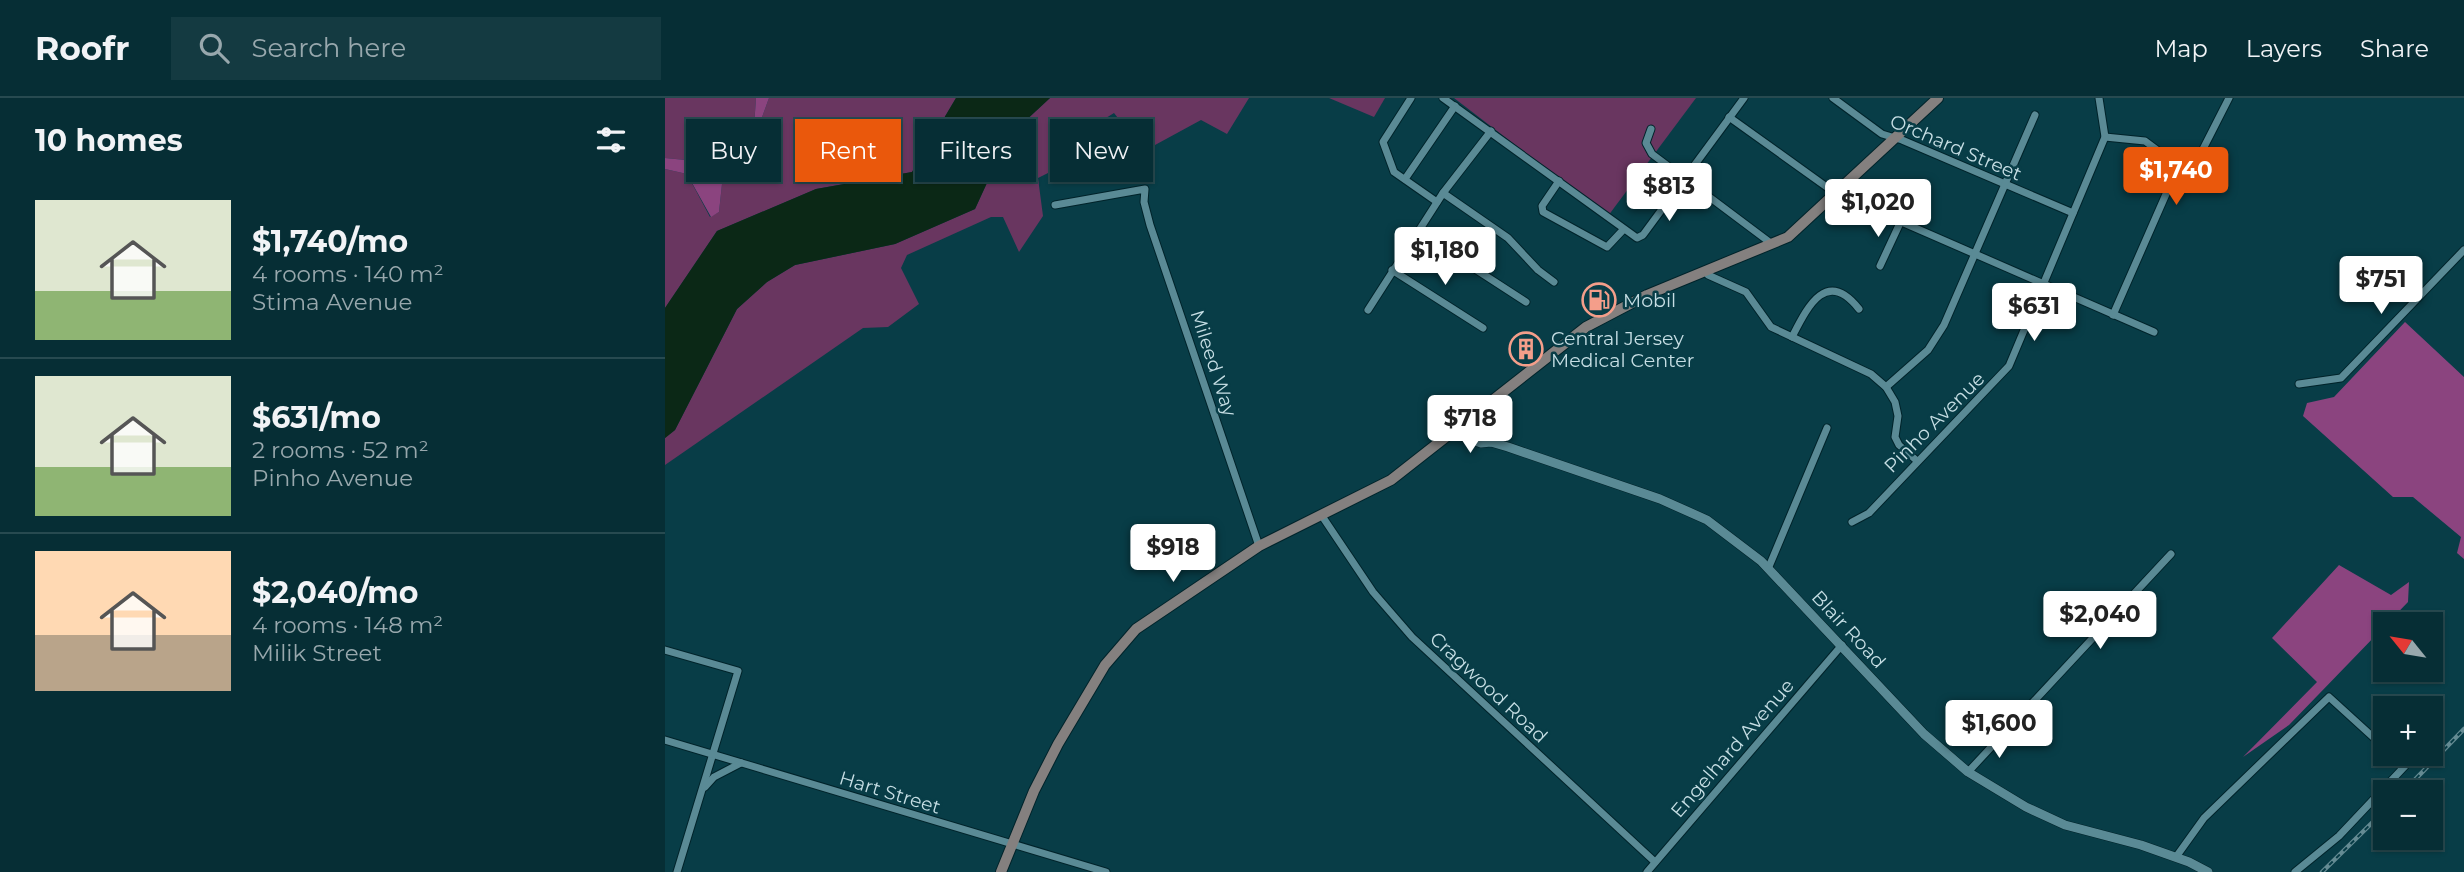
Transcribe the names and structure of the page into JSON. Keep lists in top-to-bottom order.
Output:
{
  "streets": {
    "street": [
      "Orchard Street",
      "Mileed Way",
      "Pinho Avenue",
      "Blair Road",
      "Cragwood Road",
      "Engelhard Avenue",
      "Hart Street"
    ]
  },
  "crossings": [
    ["Orchard Street", "Pinho Avenue"],
    ["Blair Road", "Engelhard Avenue"],
    ["Cragwood Road", "Engelhard Avenue"]
  ],
  "places": {
    "fuel station": ["Mobil"],
    "building": ["Central Jersey Medical Center"]
  },
  "north": "top left",
  "page": {
    "header": "Roofr",
    "search": "Search here",
    "nav": ["Map", "Layers", "Share"],
    "heading": "10 homes",
    "chip": [
      "Buy",
      "Rent",
      "Filters",
      "New"
    ],
    "price": [
      "$1,740",
      "$813",
      "$1,020",
      "$1,180",
      "$751",
      "$631",
      "$718",
      "$918",
      "$2,040",
      "$1,600"
    ],
    "list": [
      {
        "name": "$1,740/mo",
        "note": "4 rooms · 140 m² · Stima Avenue"
      },
      {
        "name": "$631/mo",
        "note": "2 rooms · 52 m² · Pinho Avenue"
      },
      {
        "name": "$2,040/mo",
        "note": "4 rooms · 148 m² · Milik Street"
      }
    ],
    "map_buttons": ["+", "−"]
  }
}
